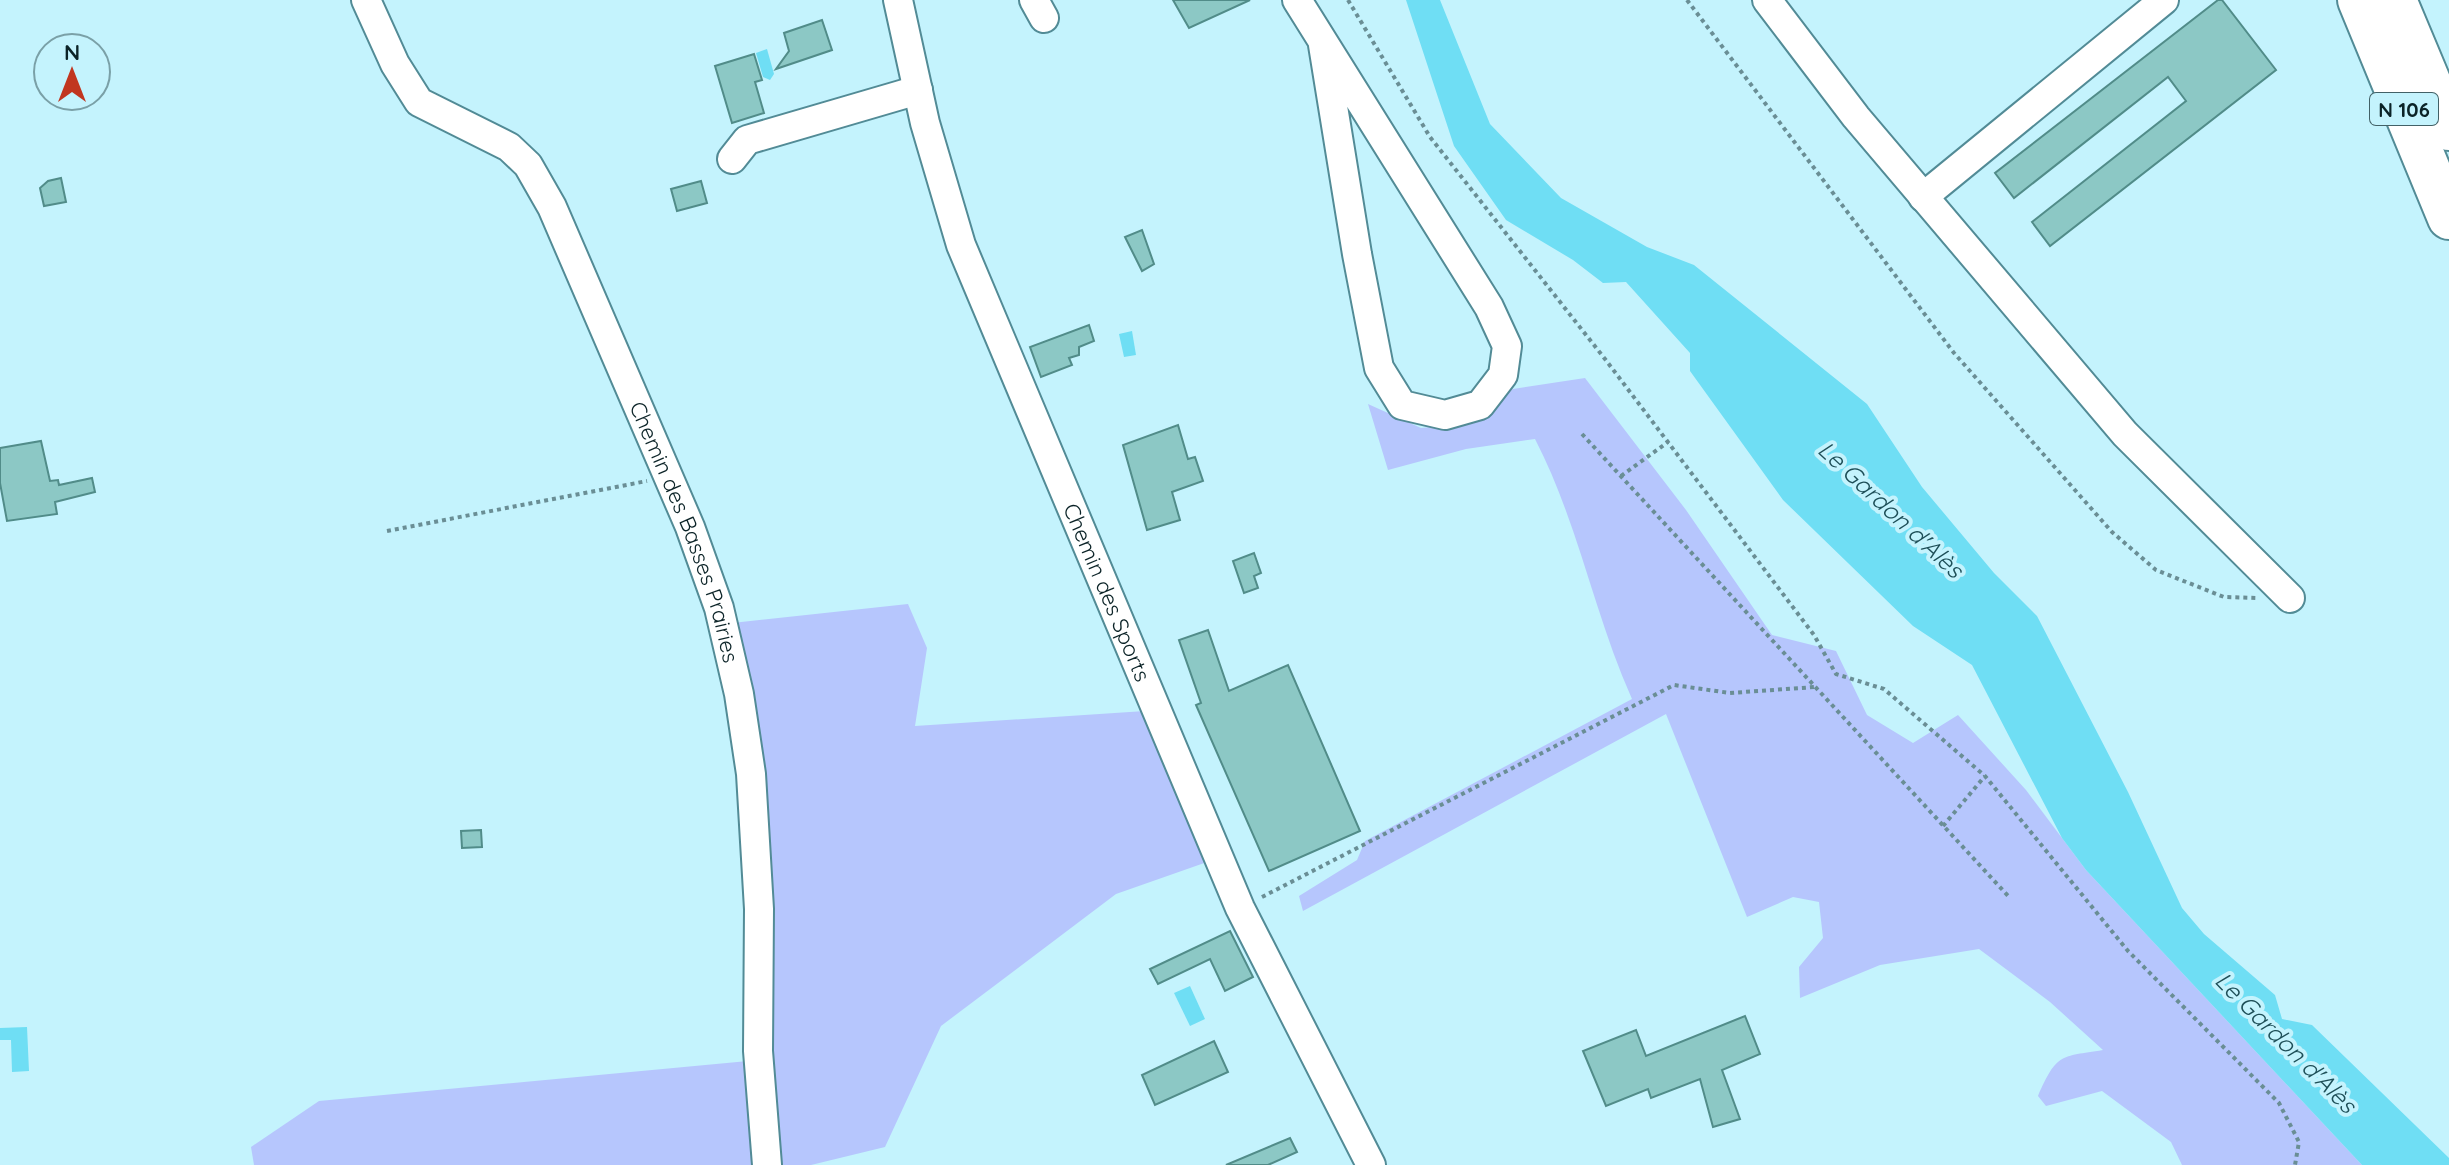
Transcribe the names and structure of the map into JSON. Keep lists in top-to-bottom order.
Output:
{
  "streets": {
    "highway": ["N 106"],
    "street": ["Chemin des Basses Prairies", "Chemin des Sports"]
  },
  "water": ["Le Gardon d'Alès"],
  "north": "top"
}
